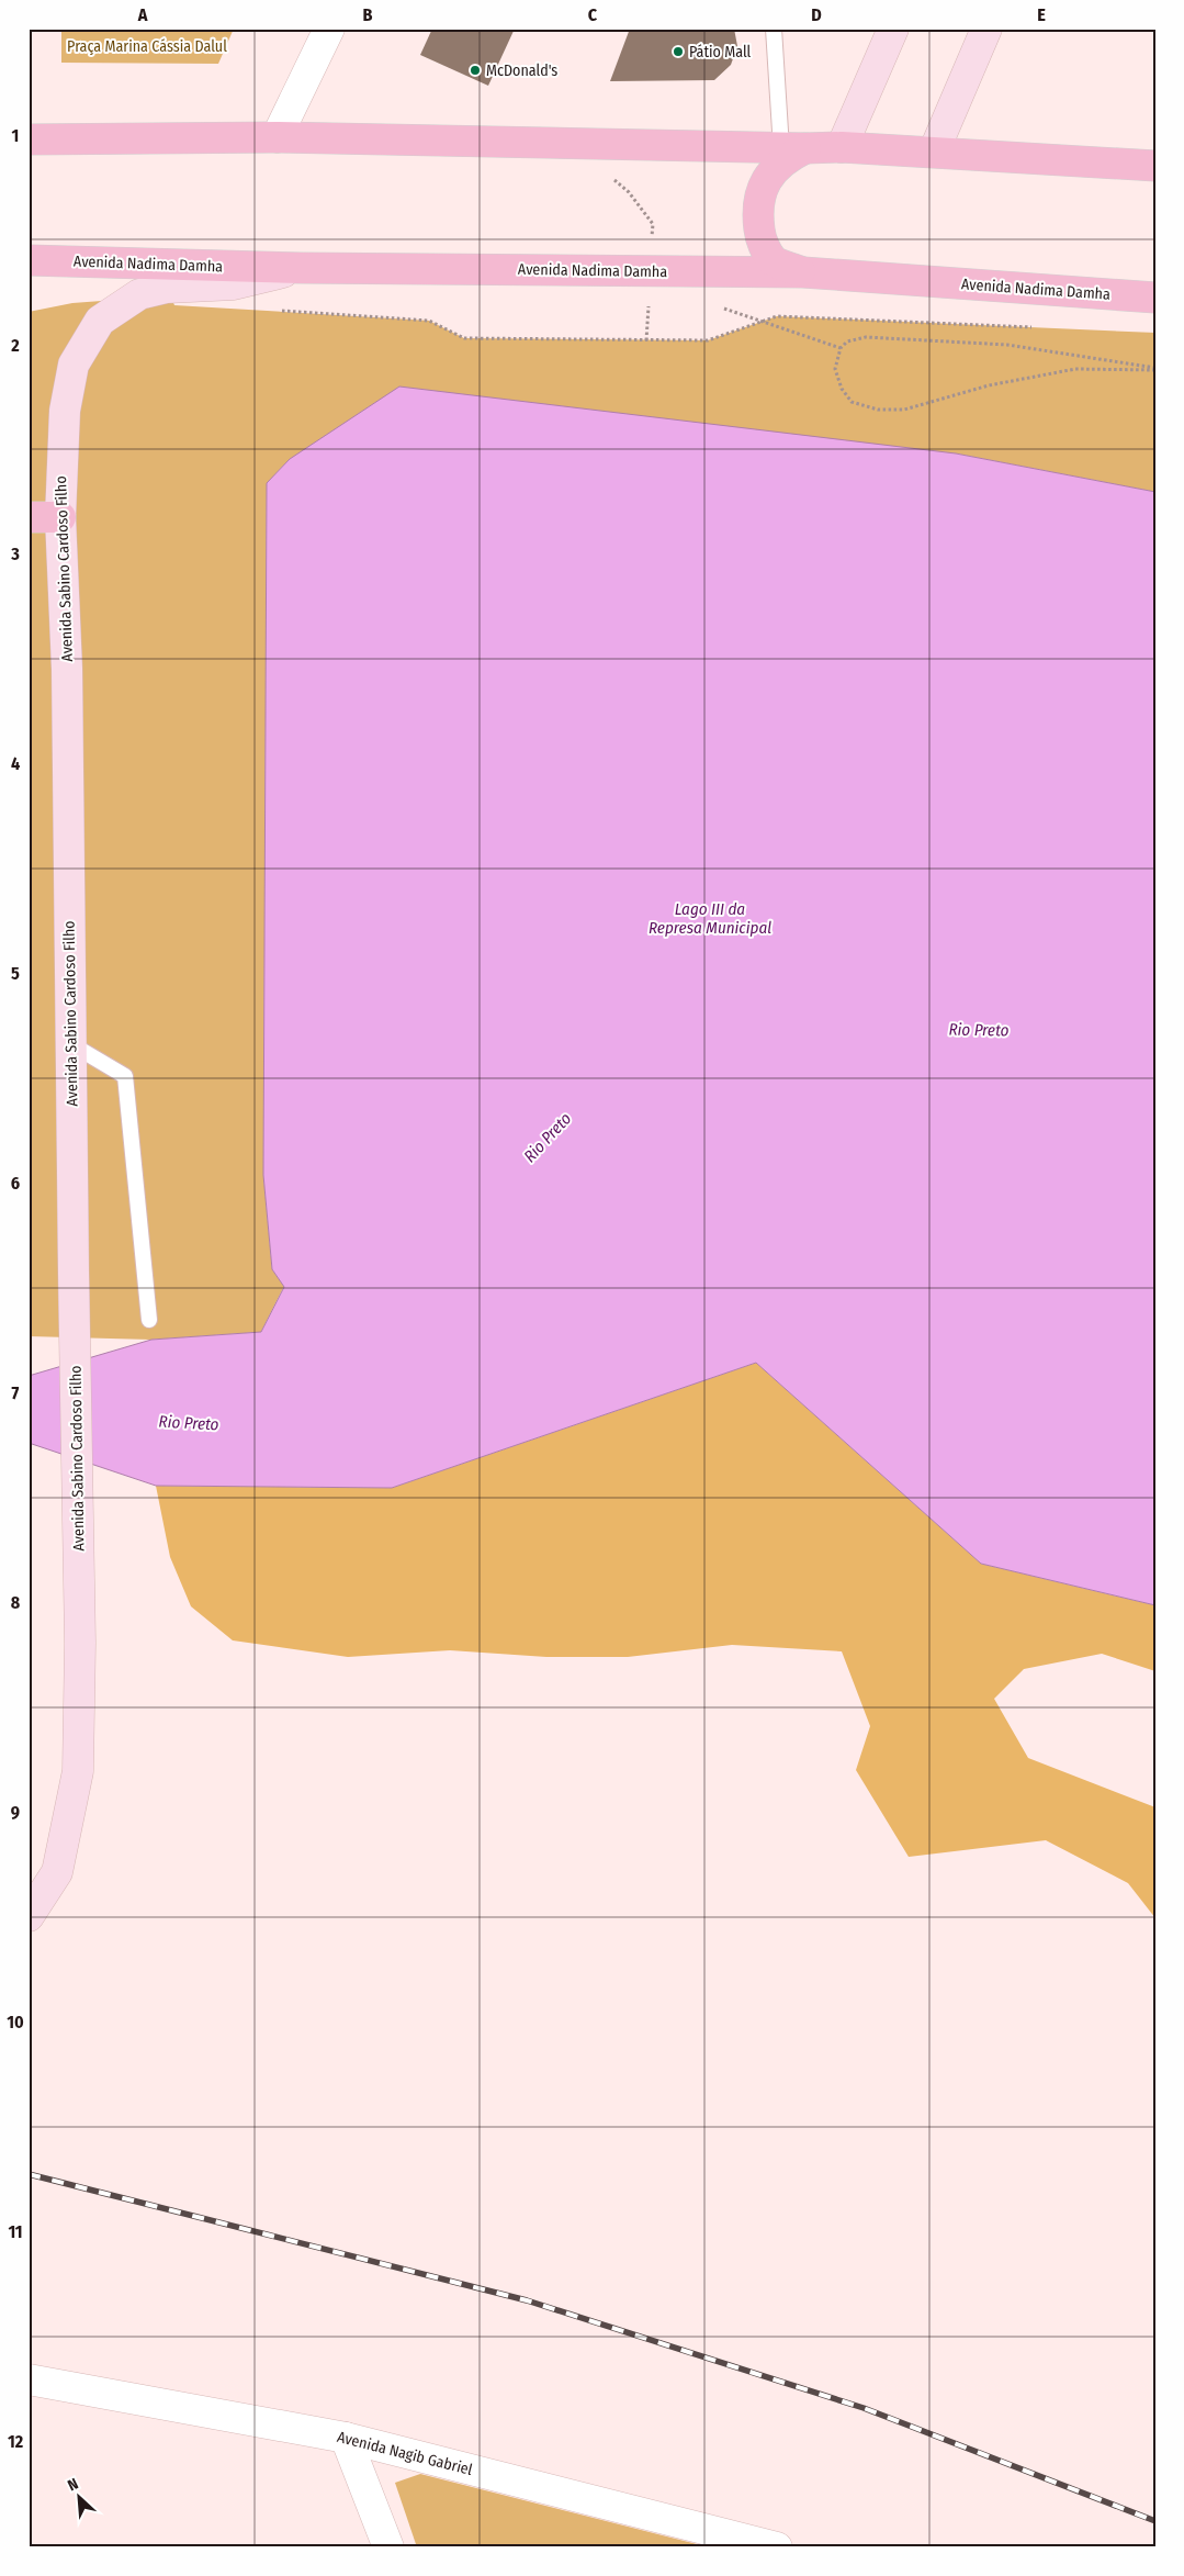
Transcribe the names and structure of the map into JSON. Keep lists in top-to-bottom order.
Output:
{
  "streets": {
    "main road": ["Avenida Nadima Damha", "Avenida Sabino Cardoso Filho"],
    "street": ["Avenida Nagib Gabriel"]
  },
  "crossings": [
    ["Avenida Nadima Damha", "Avenida Sabino Cardoso Filho"]
  ],
  "water": ["Lago III da Represa Municipal", "Rio Preto"],
  "parks": ["Praça Marina Cássia Dalul"],
  "places": ["Pátio Mall", "McDonald's"],
  "north": "top left",
  "grid": {
    "columns": [
      "A",
      "B",
      "C",
      "D",
      "E"
    ],
    "rows": [
      "1",
      "2",
      "3",
      "4",
      "5",
      "6",
      "7",
      "8",
      "9",
      "10",
      "11",
      "12"
    ]
  }
}
